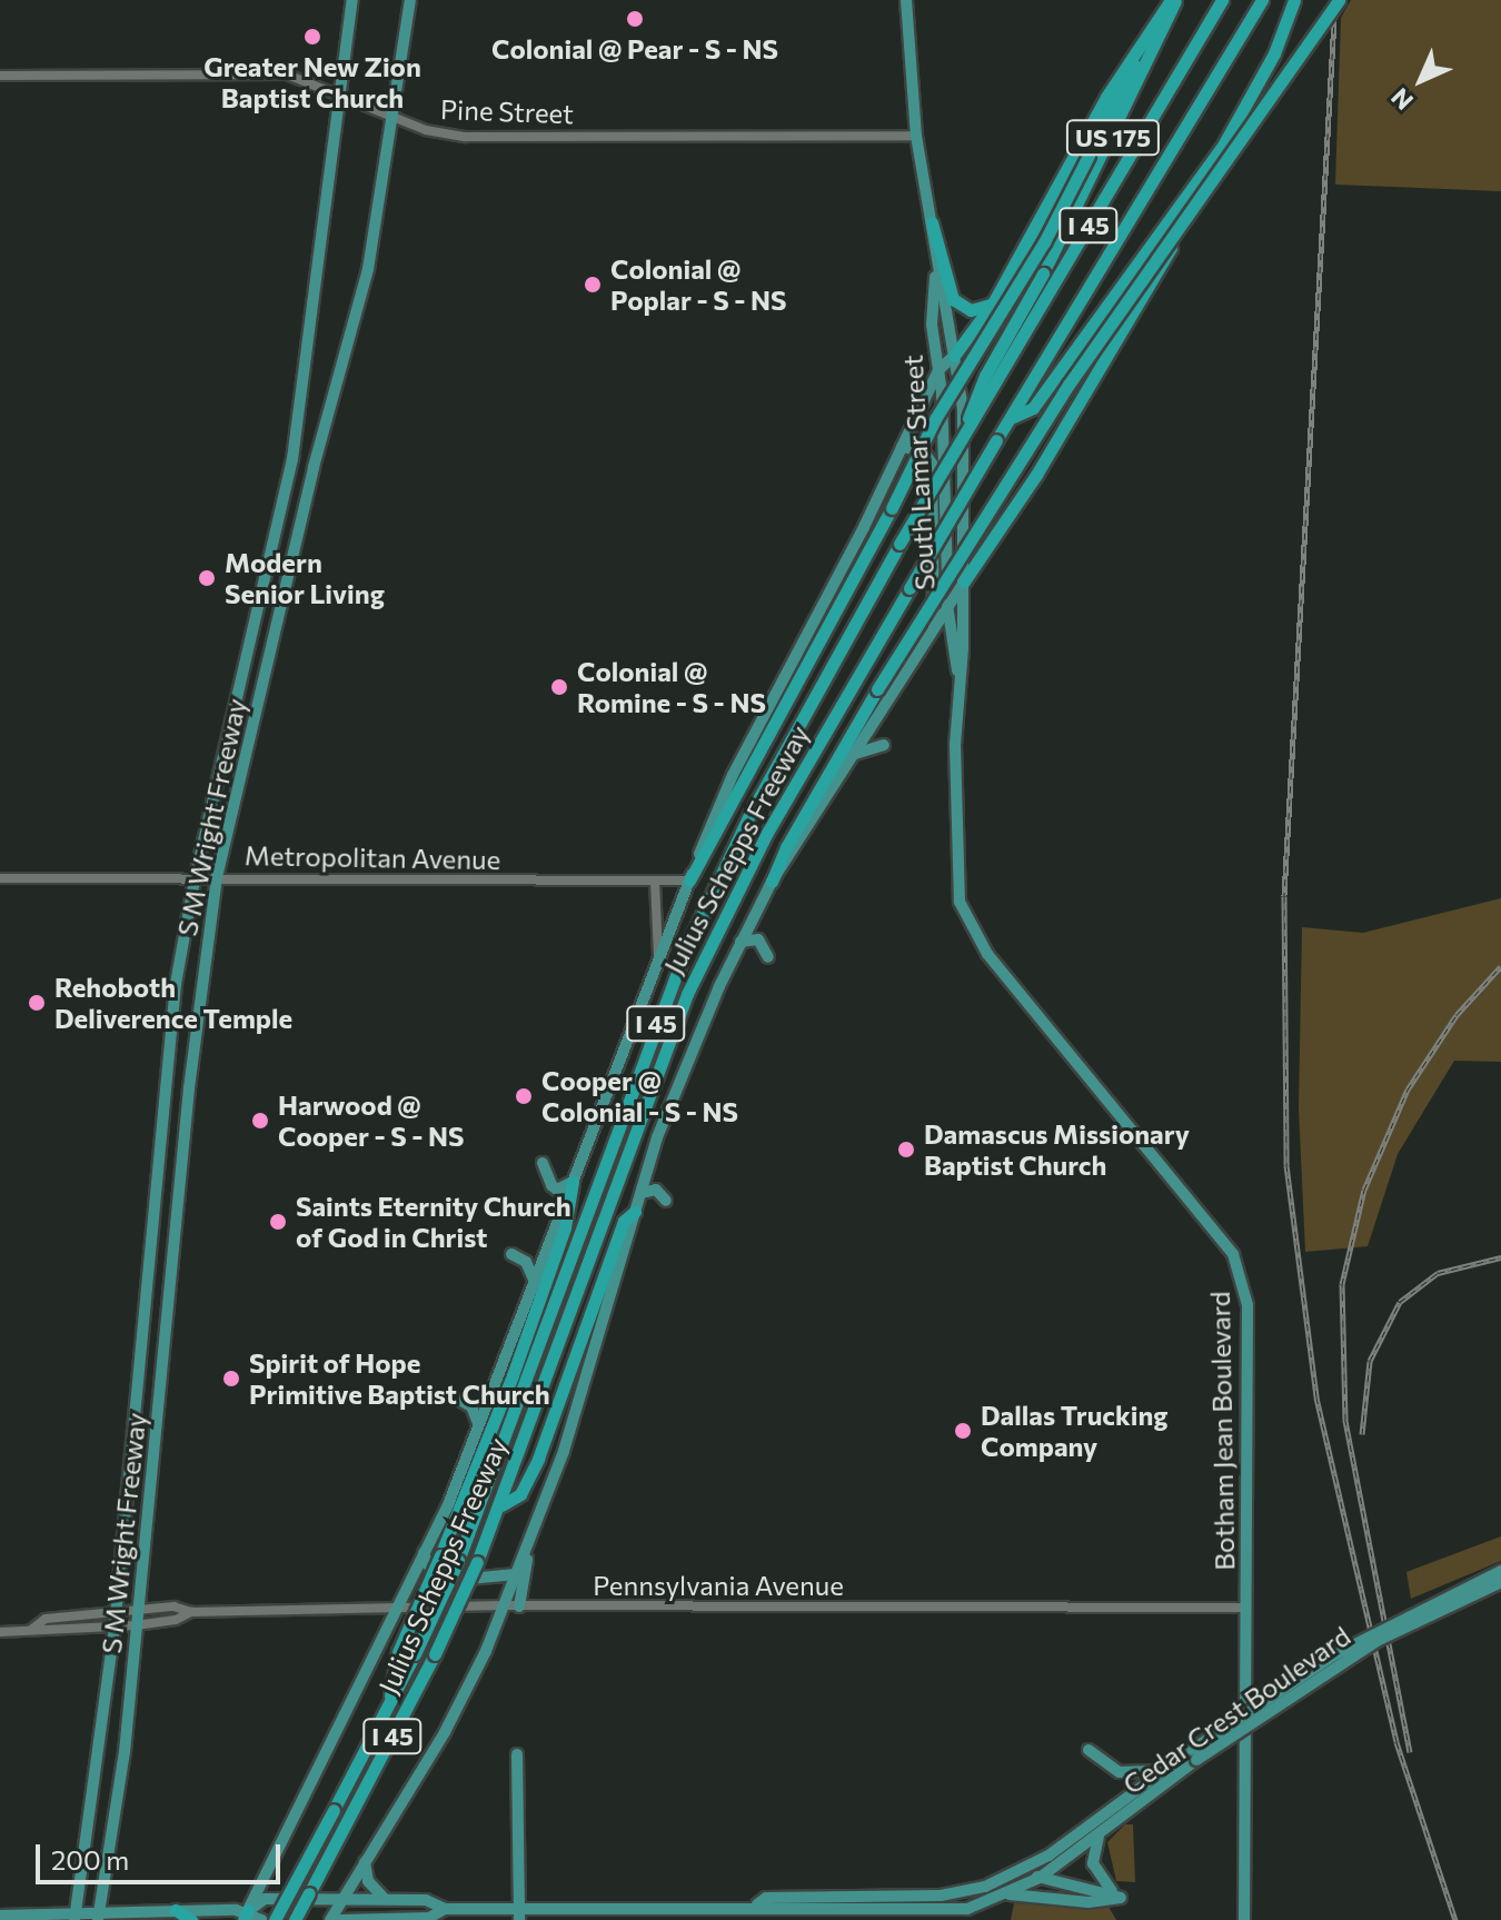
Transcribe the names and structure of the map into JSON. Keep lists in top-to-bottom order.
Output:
{
  "streets": {
    "highway": ["US 175", "I 45", "Julius Schepps Freeway"],
    "main road": [
      "South Lamar Street",
      "S M Wright Freeway",
      "Botham Jean Boulevard",
      "Cedar Crest Boulevard"
    ],
    "street": ["Pine Street", "Metropolitan Avenue", "Pennsylvania Avenue"]
  },
  "crossings": [
    ["Pine Street", "South Lamar Street"],
    ["Pine Street", "S M Wright Freeway"],
    ["US 175", "Julius Schepps Freeway"],
    ["South Lamar Street", "Julius Schepps Freeway"],
    ["South Lamar Street", "Botham Jean Boulevard"],
    ["S M Wright Freeway", "Metropolitan Avenue"],
    ["S M Wright Freeway", "Pennsylvania Avenue"],
    ["Julius Schepps Freeway", "Metropolitan Avenue"],
    ["Julius Schepps Freeway", "Botham Jean Boulevard"],
    ["Julius Schepps Freeway", "Pennsylvania Avenue"],
    ["Botham Jean Boulevard", "Pennsylvania Avenue"]
  ],
  "places": [
    "Colonial @ Pear - S - NS",
    "Greater New Zion Baptist Church",
    "Colonial @ Poplar - S - NS",
    "Modern Senior Living",
    "Colonial @ Romine - S - NS",
    "Rehoboth Deliverence Temple",
    "Cooper @ Colonial - S - NS",
    "Harwood @ Cooper - S - NS",
    "Damascus Missionary Baptist Church",
    "Saints Eternity Church of God in Christ",
    "Spirit of Hope Primitive Baptist Church",
    "Dallas Trucking Company"
  ],
  "scale_bar": "200 m",
  "north": "bottom left"
}
